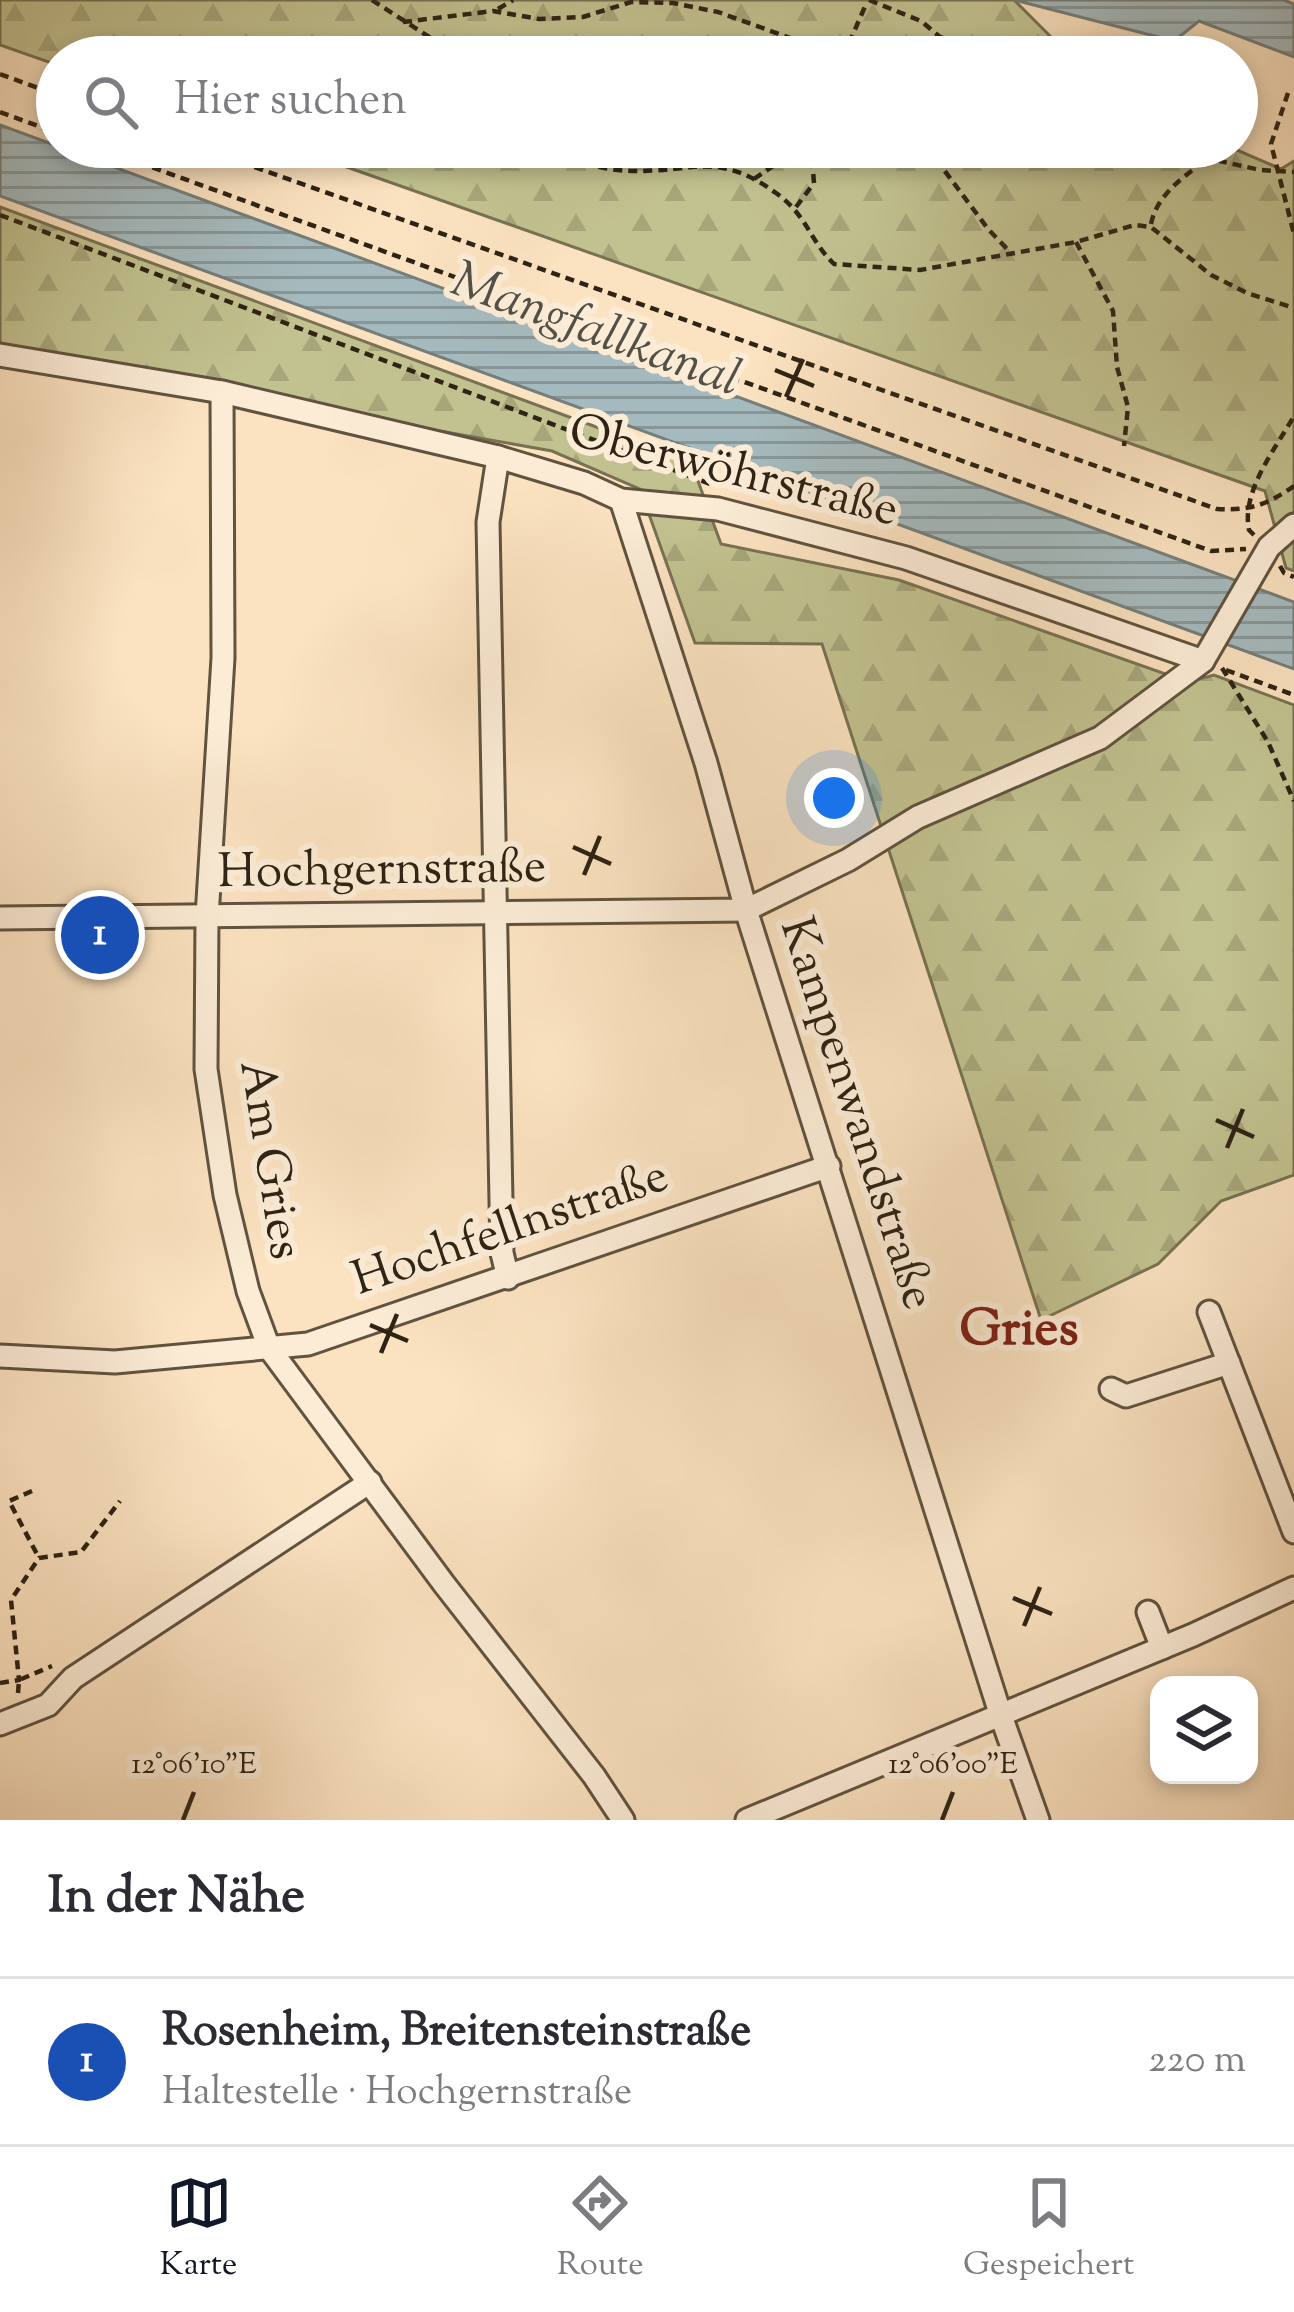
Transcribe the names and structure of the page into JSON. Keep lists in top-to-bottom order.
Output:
{
  "streets": {
    "street": [
      "Oberwöhrstraße",
      "Hochgernstraße",
      "Kampenwandstraße",
      "Am Gries",
      "Hochfellnstraße"
    ]
  },
  "crossings": [
    ["Oberwöhrstraße", "Hochgernstraße"],
    ["Oberwöhrstraße", "Kampenwandstraße"],
    ["Oberwöhrstraße", "Am Gries"],
    ["Hochgernstraße", "Kampenwandstraße"],
    ["Hochgernstraße", "Am Gries"],
    ["Kampenwandstraße", "Hochfellnstraße"],
    ["Am Gries", "Hochfellnstraße"]
  ],
  "districts": ["Gries"],
  "water": ["Mangfallkanal"],
  "page": {
    "search": "Hier suchen",
    "pins": "1",
    "heading": "In der Nähe",
    "list": [
      {
        "mark": "1",
        "name": "Rosenheim, Breitensteinstraße",
        "note": "Haltestelle · Hochgernstraße",
        "value": "220 m"
      }
    ],
    "nav": ["Karte", "Route", "Gespeichert"]
  },
  "coordinates": ["12°06'10\"E", "12°06'00\"E"]
}
